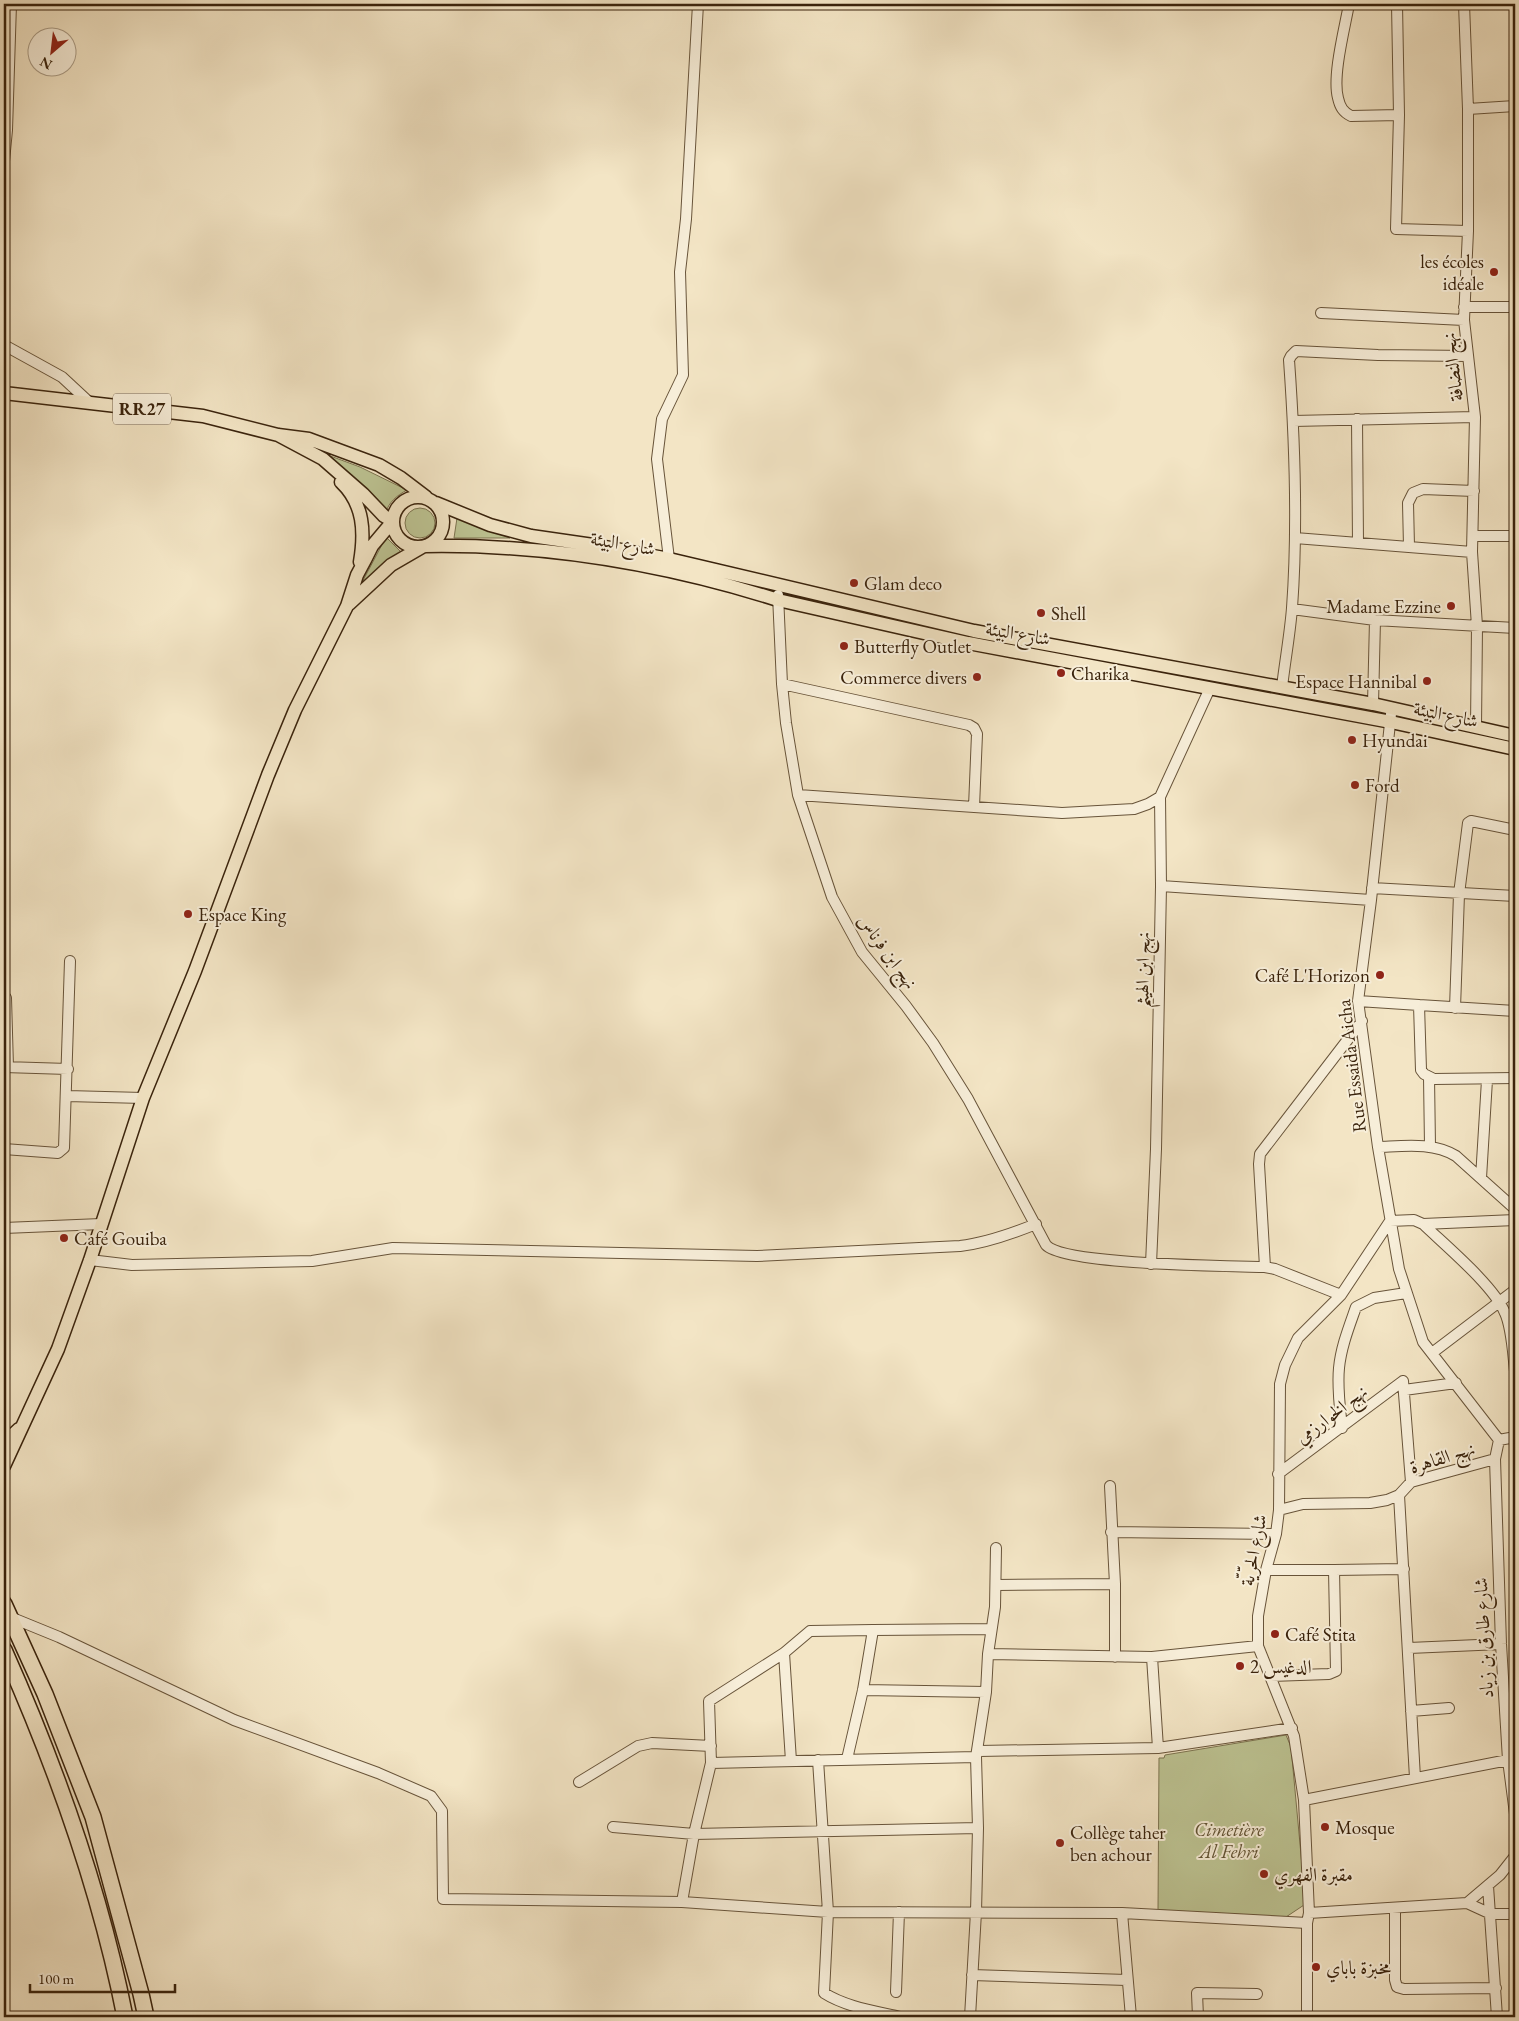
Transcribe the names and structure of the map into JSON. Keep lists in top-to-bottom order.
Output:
{
  "streets": {
    "main road": ["RR27", "شارع البيئة"],
    "street": [
      "نهج النضافة",
      "نهج ابن فرناس",
      "نهج ابن الهيثم",
      "Rue Essaida Aicha",
      "نهج الخوارزمي",
      "نهج القاهرة",
      "شارع الحرّيّة",
      "شارع طارق بن زياد"
    ]
  },
  "crossings": [
    ["نهج النضافة", "شارع البيئة"],
    ["RR27", "شارع البيئة"],
    ["شارع البيئة", "نهج ابن فرناس"],
    ["شارع البيئة", "نهج ابن الهيثم"],
    ["شارع البيئة", "Rue Essaida Aicha"],
    ["نهج ابن فرناس", "نهج ابن الهيثم"],
    ["Rue Essaida Aicha", "نهج الخوارزمي"],
    ["Rue Essaida Aicha", "نهج القاهرة"],
    ["Rue Essaida Aicha", "شارع الحرّيّة"],
    ["نهج الخوارزمي", "شارع الحرّيّة"],
    ["نهج القاهرة", "شارع الحرّيّة"],
    ["نهج القاهرة", "شارع طارق بن زياد"]
  ],
  "parks": ["Cimetière Al Fehri"],
  "places": [
    "les écoles idéale",
    "Glam deco",
    "Madame Ezzine",
    "Shell",
    "Butterfly Outlet",
    "Charika",
    "Commerce divers",
    "Espace Hannibal",
    "Hyundai",
    "Ford",
    "Espace King",
    "Café L'Horizon",
    "Café Gouiba",
    "Café Stita",
    "الدغيس 2",
    "Mosque",
    "Collège taher ben achour",
    "مقبرة الفهري",
    "مخبزة باباي"
  ],
  "scale_bar": "100 m",
  "north": "bottom left"
}
